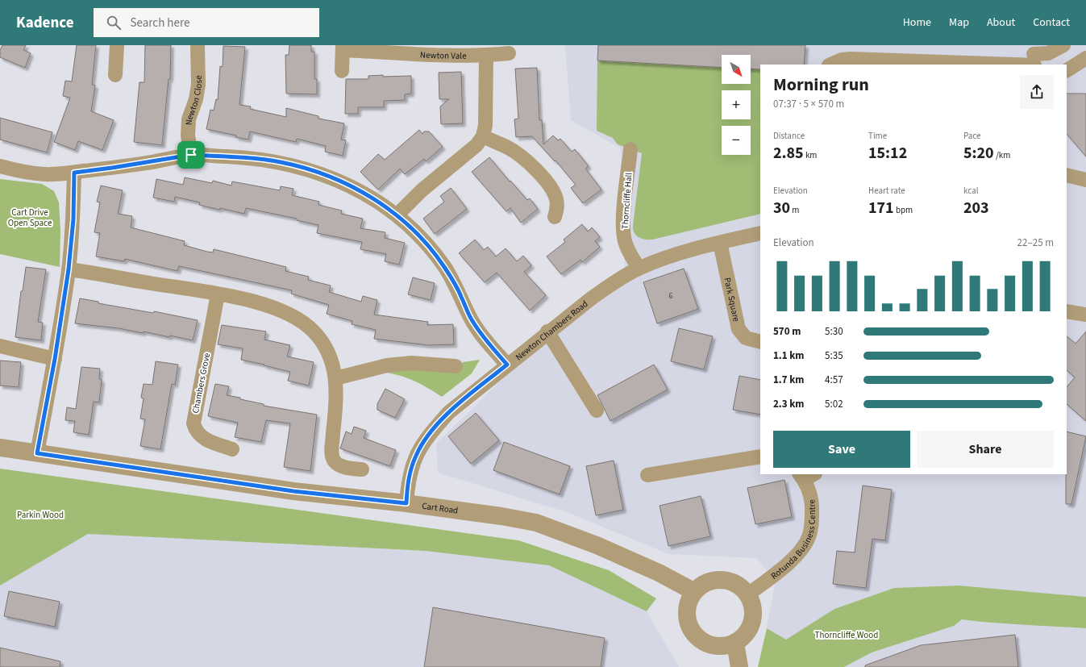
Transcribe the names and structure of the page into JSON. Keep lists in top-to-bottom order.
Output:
{
  "streets": {
    "street": [
      "Newton Vale",
      "Newton Close",
      "Thorncliffe Hall",
      "Park Square",
      "Newton Chambers Road",
      "Chambers Grove",
      "Cart Road",
      "Rotunda Business Centre"
    ]
  },
  "crossings": [
    ["Thorncliffe Hall", "Newton Chambers Road"],
    ["Park Square", "Newton Chambers Road"],
    ["Newton Chambers Road", "Cart Road"],
    ["Cart Road", "Rotunda Business Centre"]
  ],
  "parks": ["Cart Drive Open Space", "Parkin Wood", "Thorncliffe Wood"],
  "house_numbers": ["6"],
  "north": "bottom right",
  "page": {
    "header": "Kadence",
    "search": "Search here",
    "nav": [
      "Home",
      "Map",
      "About",
      "Contact"
    ],
    "map_buttons": ["+", "−"],
    "heading": ["Morning run", "07:37 · 5 × 570 m"],
    "stats": [
      ["Distance", "2.85 km"],
      ["Time", "15:12"],
      ["Pace", "5:20 /km"],
      ["Elevation", "30 m"],
      ["Heart rate", "171 bpm"],
      ["kcal", "203"]
    ],
    "chart": ["Elevation", "22–25 m"],
    "list": [
      {
        "name": "570 m",
        "note": "5:30"
      },
      {
        "name": "1.1 km",
        "note": "5:35"
      },
      {
        "name": "1.7 km",
        "note": "4:57"
      },
      {
        "name": "2.3 km",
        "note": "5:02"
      }
    ],
    "buttons": ["Save", "Share"]
  }
}
